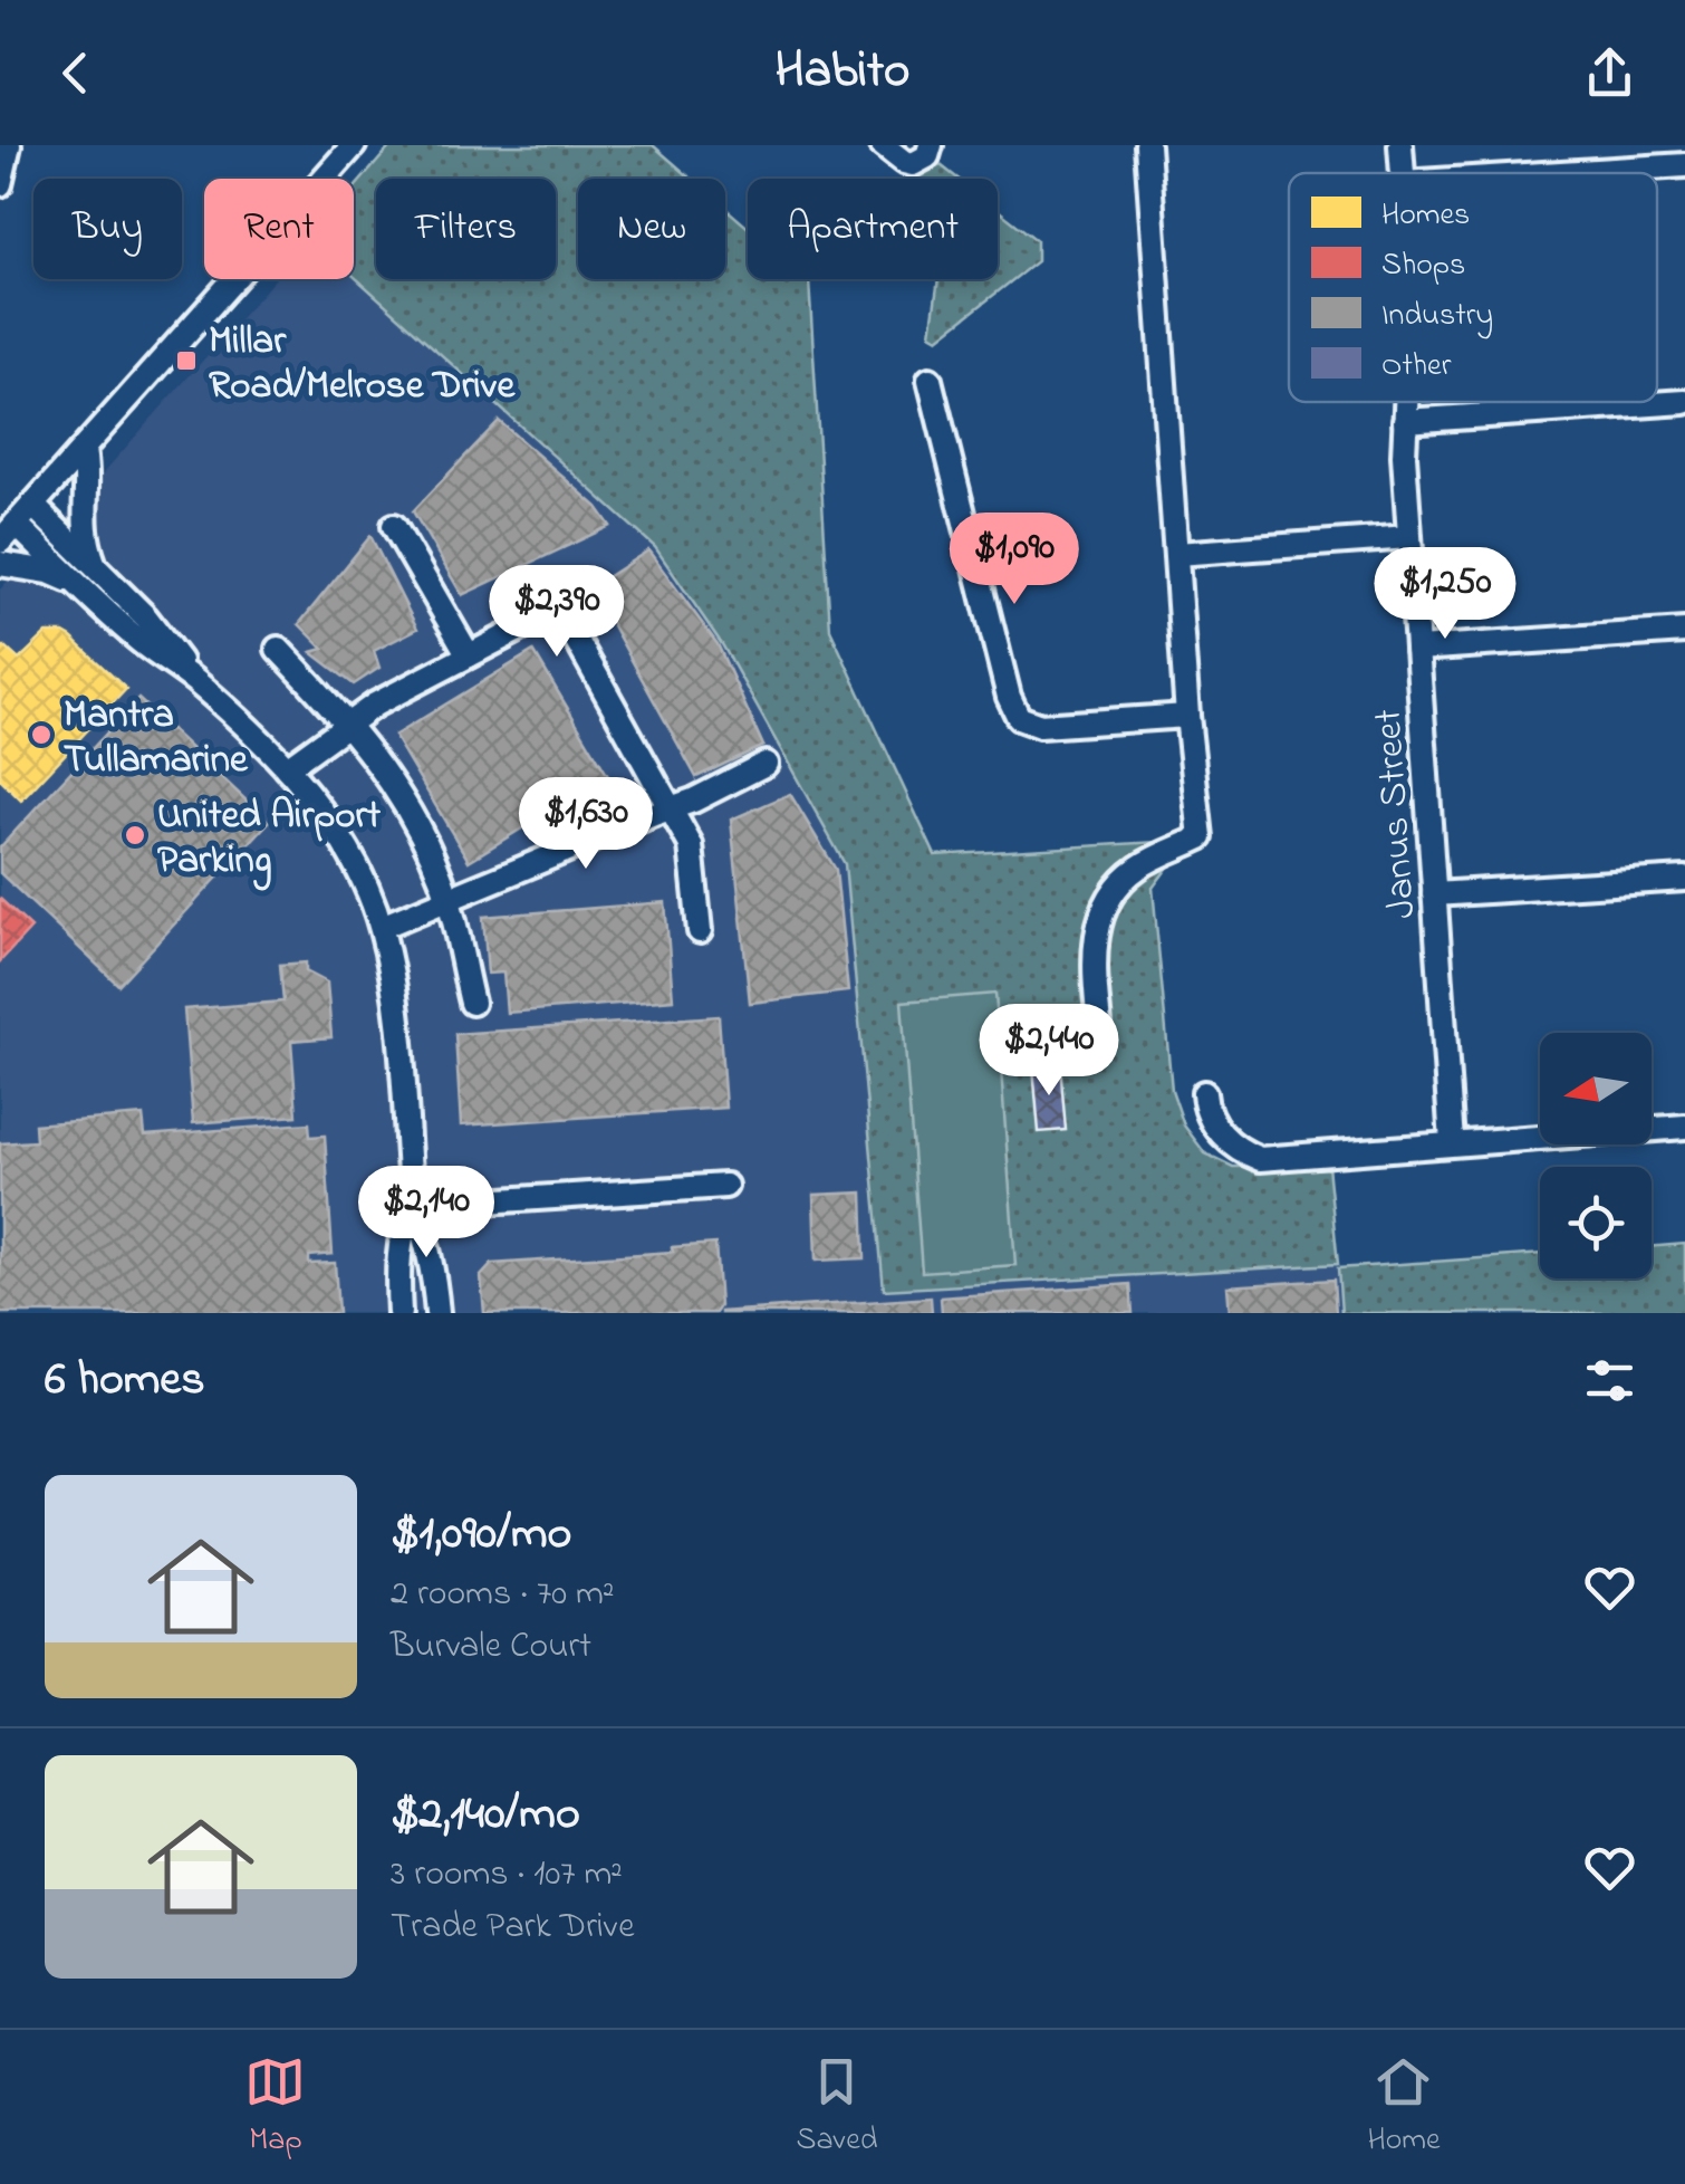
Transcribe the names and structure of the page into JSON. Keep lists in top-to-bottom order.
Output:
{
  "streets": {
    "street": ["Janus Street"]
  },
  "places": {
    "transit": ["Millar Road/Melrose Drive"],
    "other": ["Mantra Tullamarine", "United Airport Parking"]
  },
  "legend": [
    "Homes",
    "Shops",
    "Industry",
    "Other"
  ],
  "north": "left",
  "page": {
    "header": "Habito",
    "chip": [
      "Buy",
      "Rent",
      "Filters",
      "New",
      "Apartment"
    ],
    "price": [
      "$1,090",
      "$1,250",
      "$2,390",
      "$1,630",
      "$2,440",
      "$2,140"
    ],
    "heading": "6 homes",
    "list": [
      {
        "name": "$1,090/mo",
        "note": "2 rooms · 70 m² · Burvale Court"
      },
      {
        "name": "$2,140/mo",
        "note": "3 rooms · 107 m² · Trade Park Drive"
      }
    ],
    "tabs": ["Map", "Saved", "Home"]
  }
}
